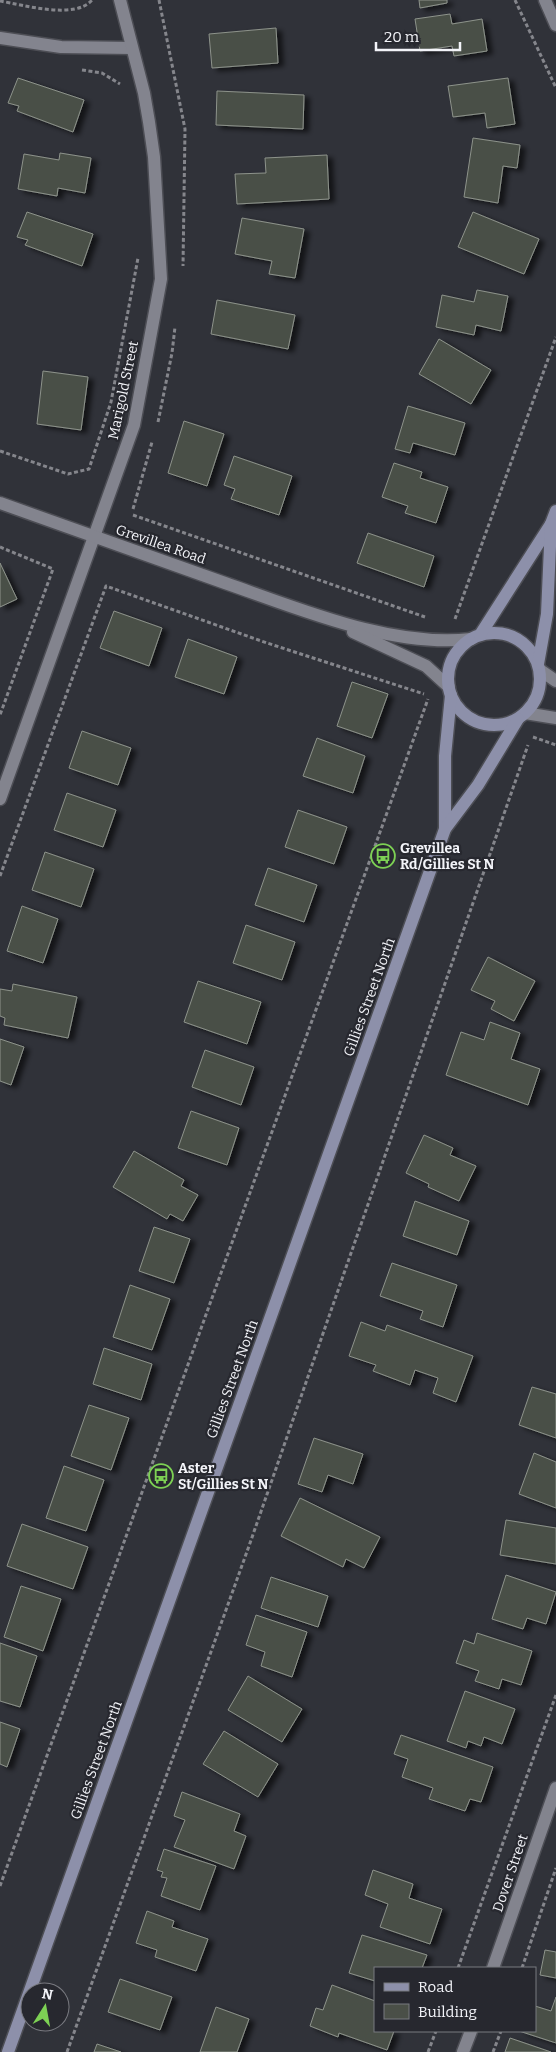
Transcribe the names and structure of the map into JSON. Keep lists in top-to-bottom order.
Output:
{
  "streets": {
    "main road": ["Gillies Street North"],
    "street": ["Marigold Street", "Grevillea Road", "Dover Street"]
  },
  "crossings": [
    ["Marigold Street", "Grevillea Road"],
    ["Grevillea Road", "Gillies Street North"]
  ],
  "places": {
    "bus stop": ["Grevillea Rd/Gillies St N", "Aster St/Gillies St N"]
  },
  "legend": ["Road", "Building"],
  "scale_bar": "20 m",
  "north": "top"
}
